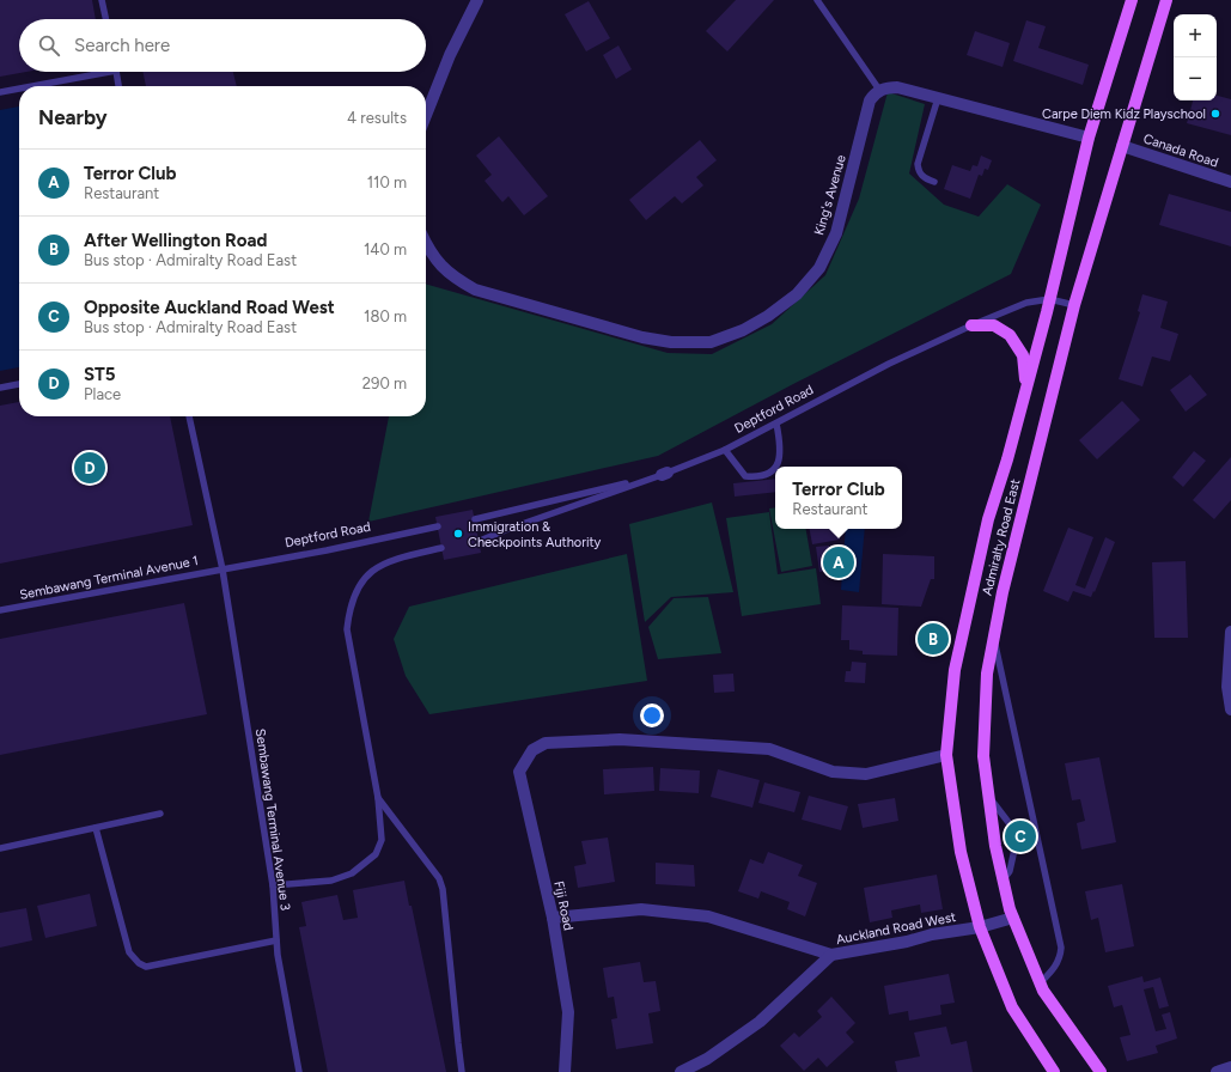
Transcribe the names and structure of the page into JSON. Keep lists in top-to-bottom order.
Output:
{
  "streets": {
    "main road": ["Admiralty Road East"],
    "street": [
      "Canada Road",
      "King's Avenue",
      "Fiji Road",
      "Auckland Road West"
    ],
    "lane": ["Deptford Road", "Sembawang Terminal Avenue 1", "Sembawang Terminal Avenue 3"]
  },
  "crossings": [
    ["Canada Road", "Admiralty Road East"],
    ["Deptford Road", "Admiralty Road East"],
    ["Deptford Road", "Sembawang Terminal Avenue 1"],
    ["Deptford Road", "Sembawang Terminal Avenue 3"],
    ["Admiralty Road East", "Fiji Road"],
    ["Admiralty Road East", "Auckland Road West"],
    ["Sembawang Terminal Avenue 1", "Sembawang Terminal Avenue 3"]
  ],
  "places": ["Carpe Diem Kidz Playschool", "Immigration & Checkpoints Authority"],
  "page": {
    "map_buttons": ["+", "−"],
    "search": "Search here",
    "heading": ["Nearby", "4 results"],
    "list": [
      {
        "mark": "A",
        "name": "Terror Club",
        "note": "Restaurant",
        "value": "110 m"
      },
      {
        "mark": "B",
        "name": "After Wellington Road",
        "note": "Bus stop · Admiralty Road East",
        "value": "140 m"
      },
      {
        "mark": "C",
        "name": "Opposite Auckland Road West",
        "note": "Bus stop · Admiralty Road East",
        "value": "180 m"
      },
      {
        "mark": "D",
        "name": "ST5",
        "note": "Place",
        "value": "290 m"
      }
    ],
    "pins": [
      "D",
      "A",
      "B",
      "C"
    ],
    "popup": ["Terror Club", "Restaurant"]
  }
}
